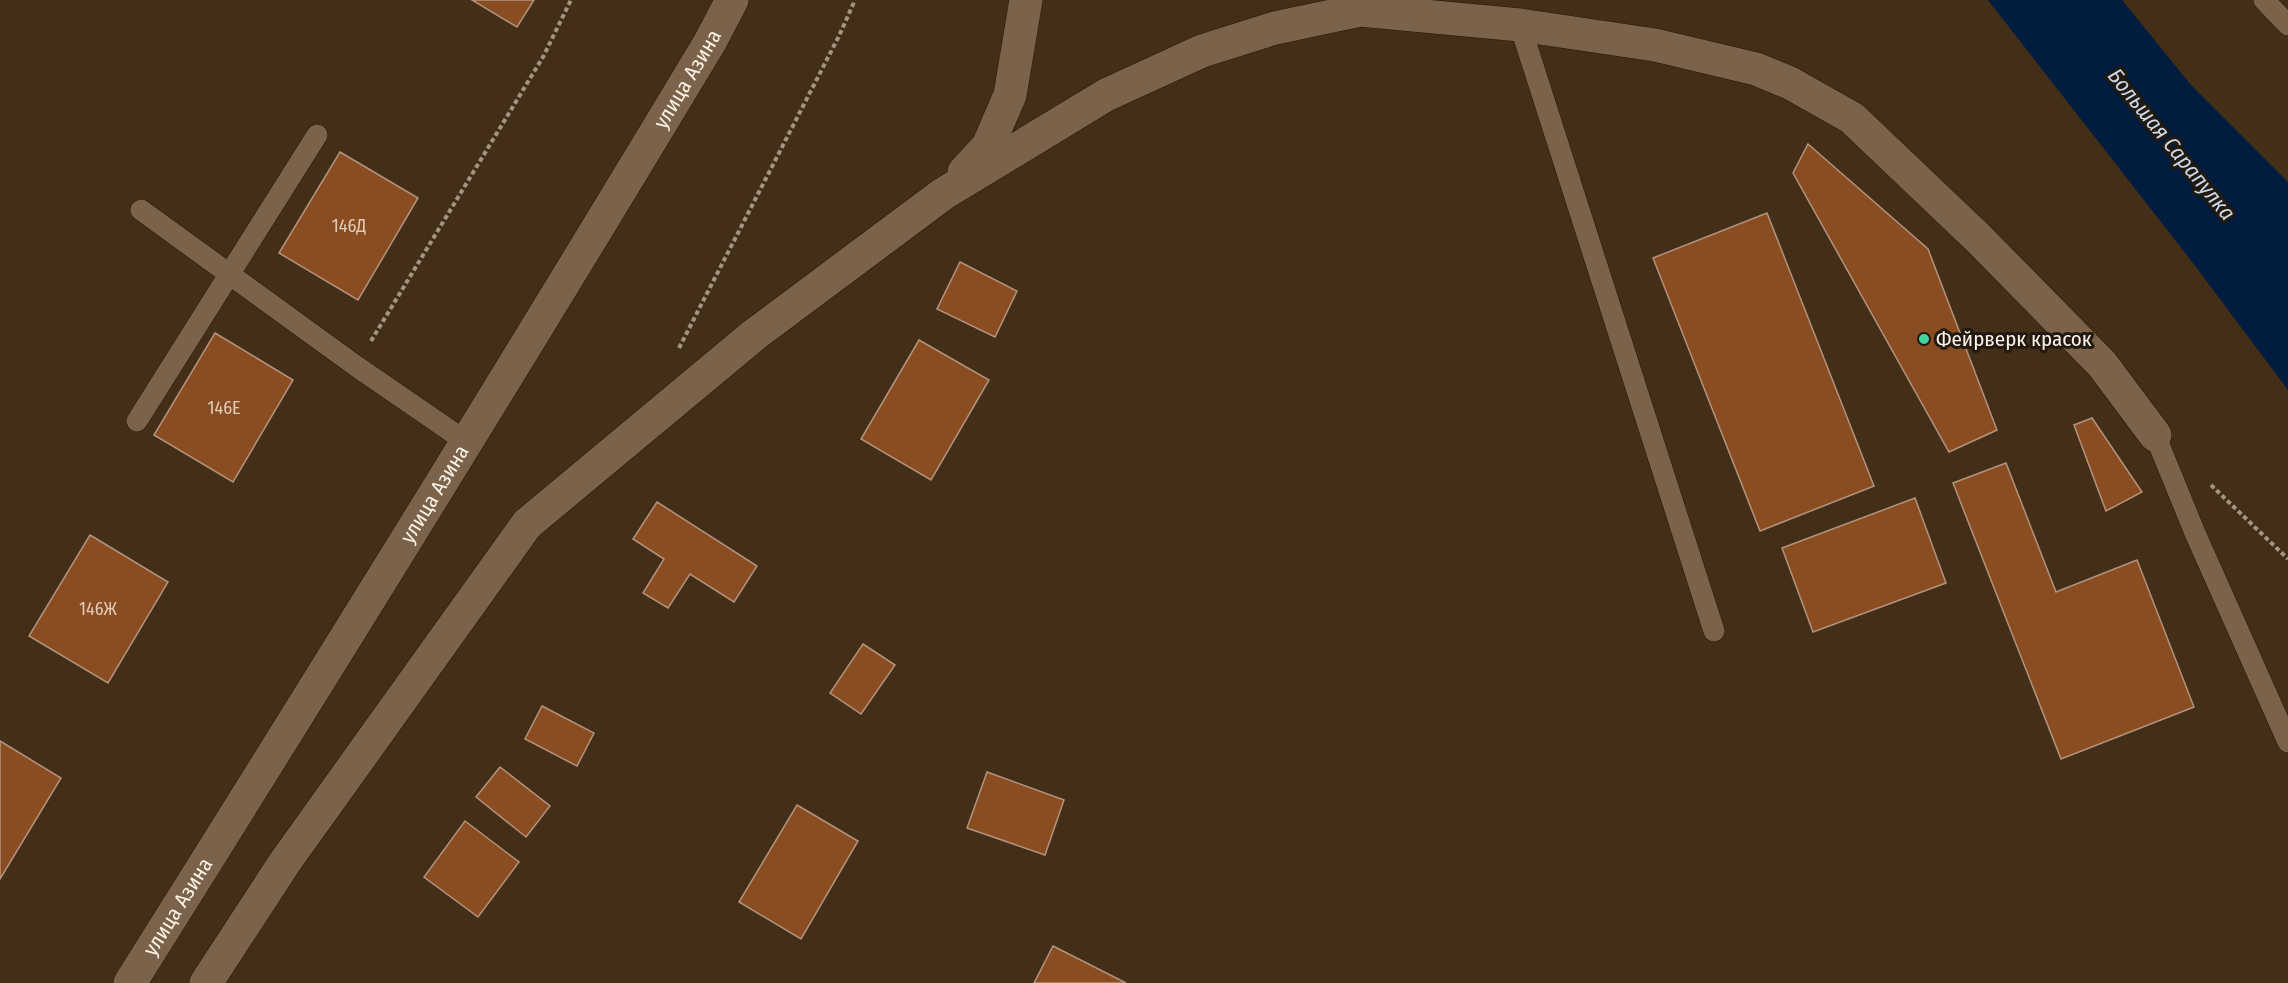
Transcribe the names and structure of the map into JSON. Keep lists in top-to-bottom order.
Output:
{
  "streets": {
    "street": ["улица Азина"]
  },
  "water": ["Большая Сарапулка"],
  "places": ["Фейрверк красок"],
  "house_numbers": ["146Д", "146Е", "146Ж"]
}
